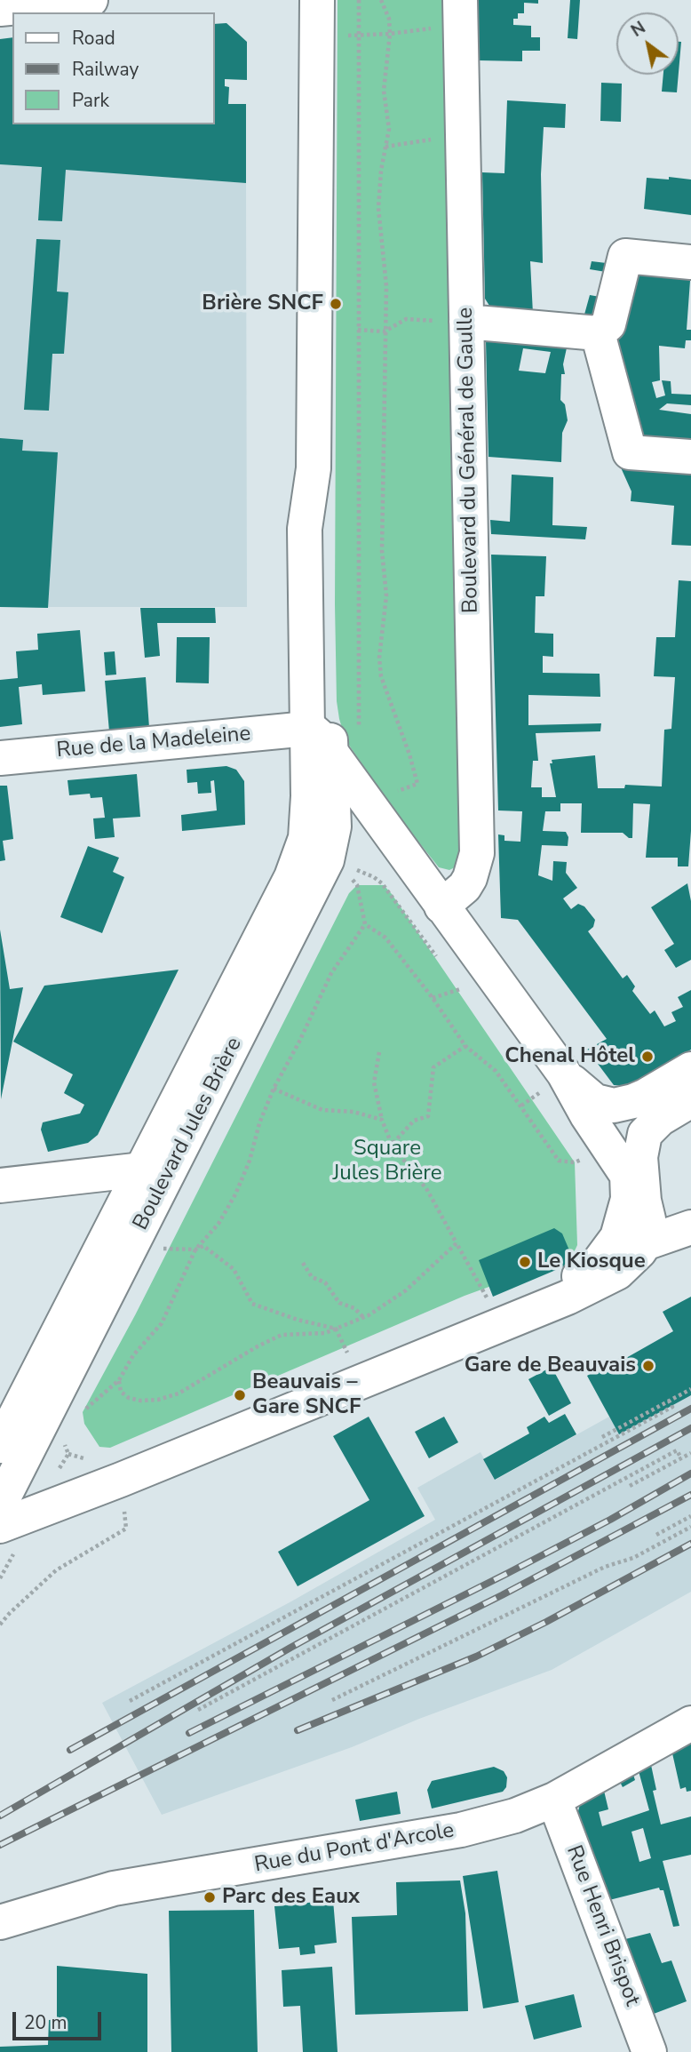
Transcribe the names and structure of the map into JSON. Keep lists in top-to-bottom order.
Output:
{
  "streets": {
    "street": [
      "Boulevard du Général de Gaulle",
      "Rue de la Madeleine",
      "Boulevard Jules Brière",
      "Rue du Pont d'Arcole",
      "Rue Henri Brispot"
    ]
  },
  "crossings": [
    ["Rue de la Madeleine", "Boulevard Jules Brière"],
    ["Rue du Pont d'Arcole", "Rue Henri Brispot"]
  ],
  "parks": ["Square Jules Brière"],
  "places": [
    "Brière SNCF",
    "Chenal Hôtel",
    "Le Kiosque",
    "Gare de Beauvais",
    "Beauvais – Gare SNCF",
    "Parc des Eaux"
  ],
  "legend": ["Road", "Railway", "Park"],
  "scale_bar": "20 m",
  "north": "top left"
}
